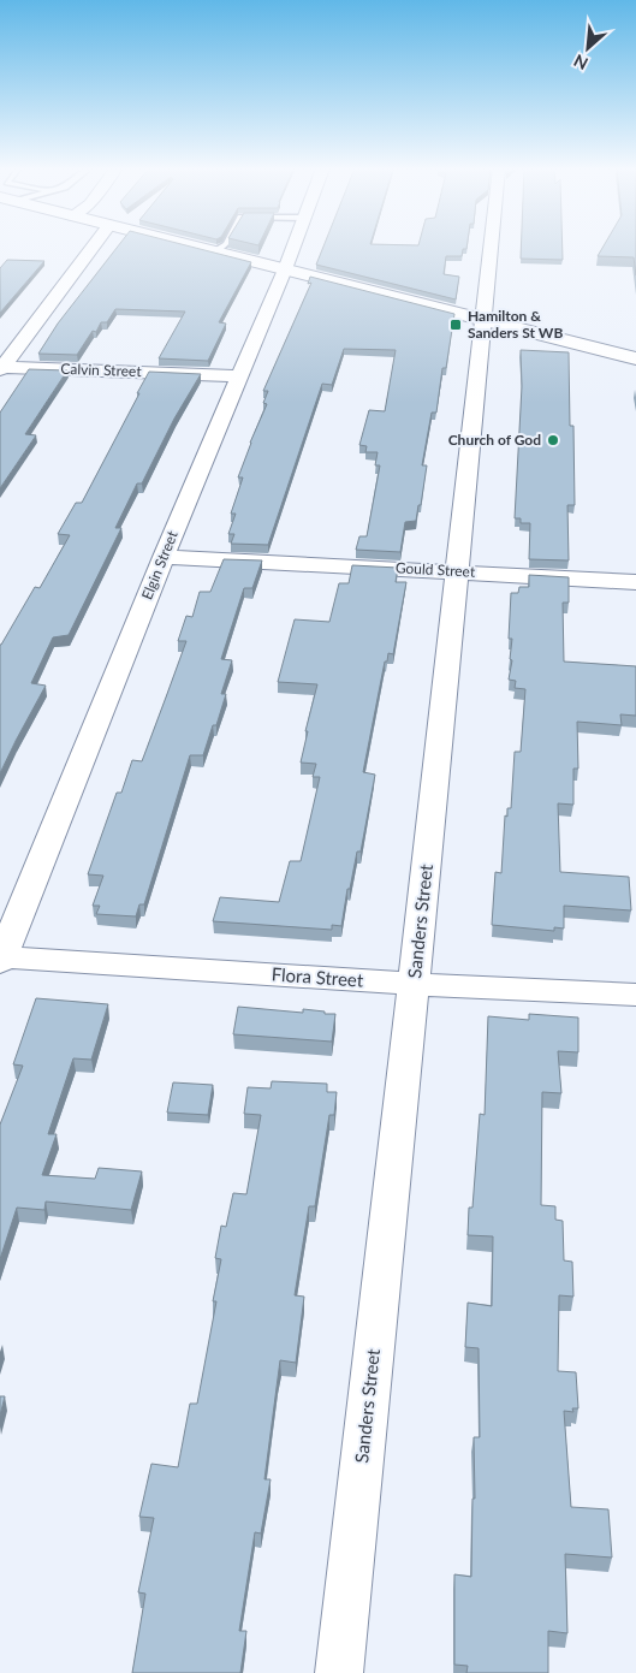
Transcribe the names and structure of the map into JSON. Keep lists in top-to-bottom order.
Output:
{
  "streets": {
    "street": [
      "Calvin Street",
      "Elgin Street",
      "Gould Street",
      "Sanders Street",
      "Flora Street"
    ]
  },
  "crossings": [
    ["Calvin Street", "Elgin Street"],
    ["Elgin Street", "Gould Street"],
    ["Elgin Street", "Flora Street"],
    ["Gould Street", "Sanders Street"],
    ["Sanders Street", "Flora Street"]
  ],
  "places": {
    "transit": ["Hamilton & Sanders St WB"],
    "other": ["Church of God"]
  },
  "north": "bottom left"
}
